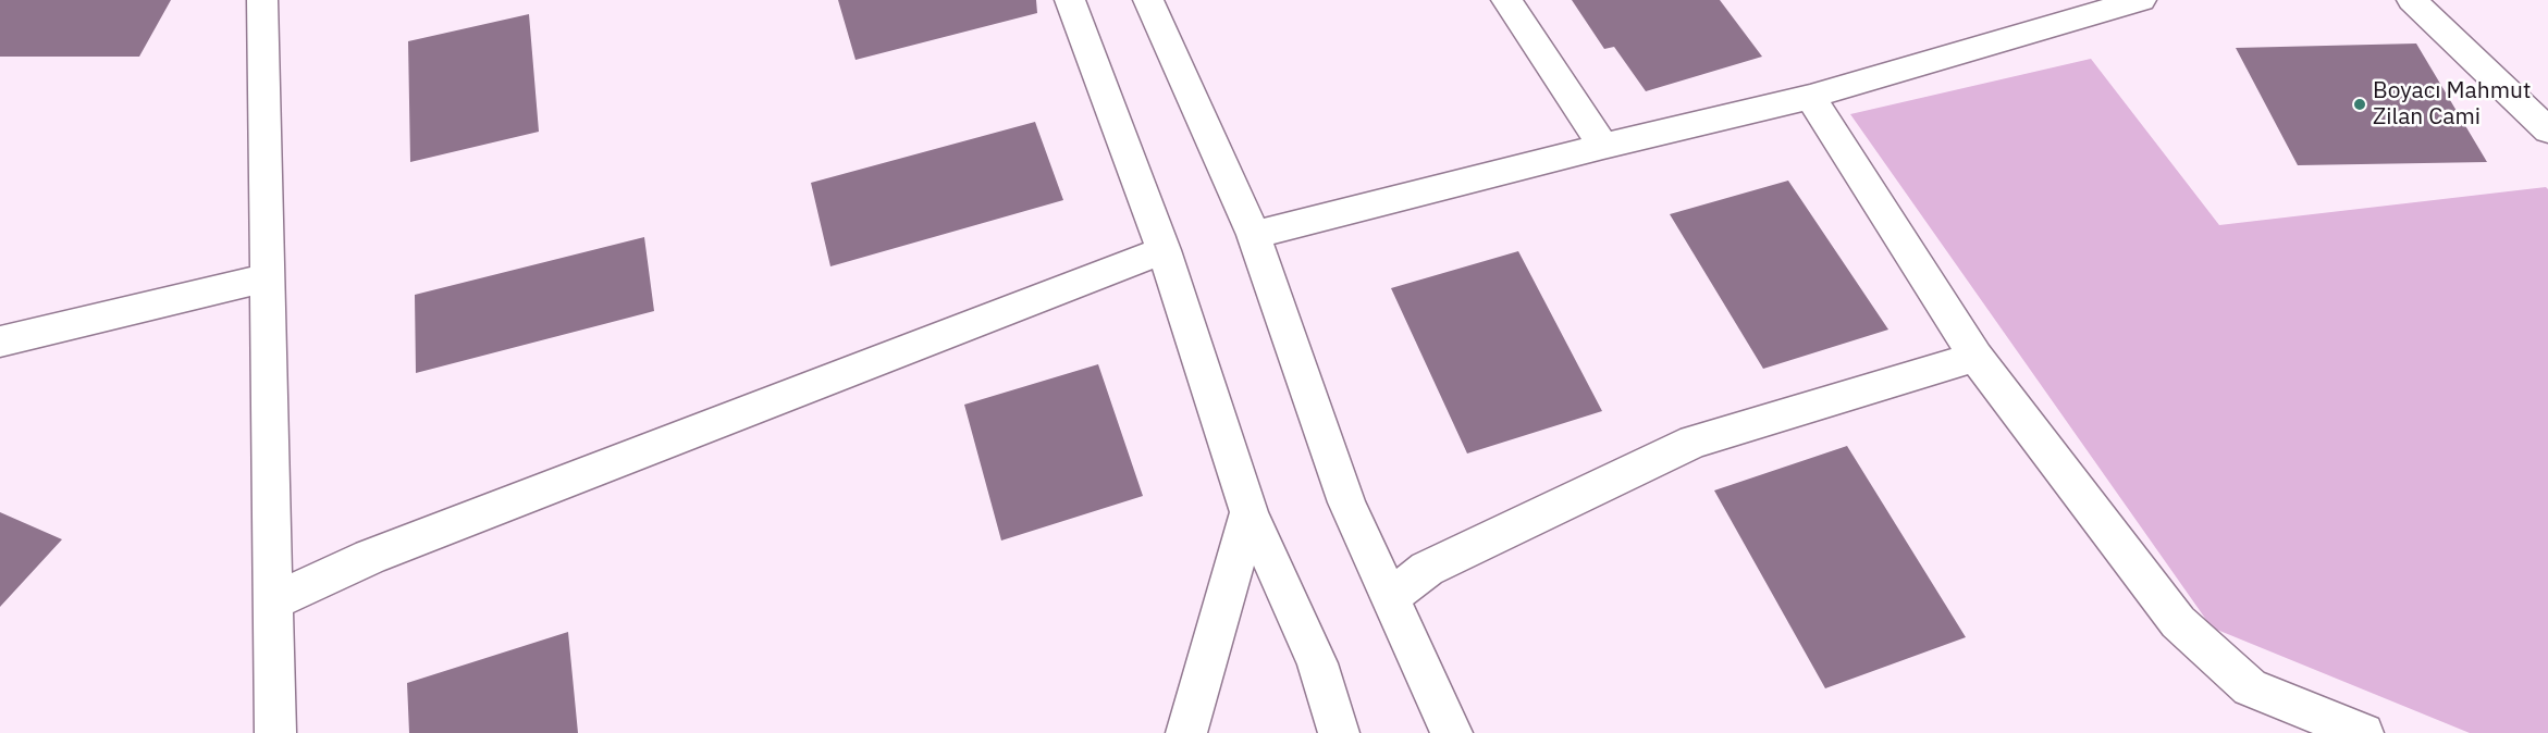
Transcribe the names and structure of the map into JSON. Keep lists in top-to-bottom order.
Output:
{
  "places": ["Boyacı Mahmut Zilan Cami"]
}
